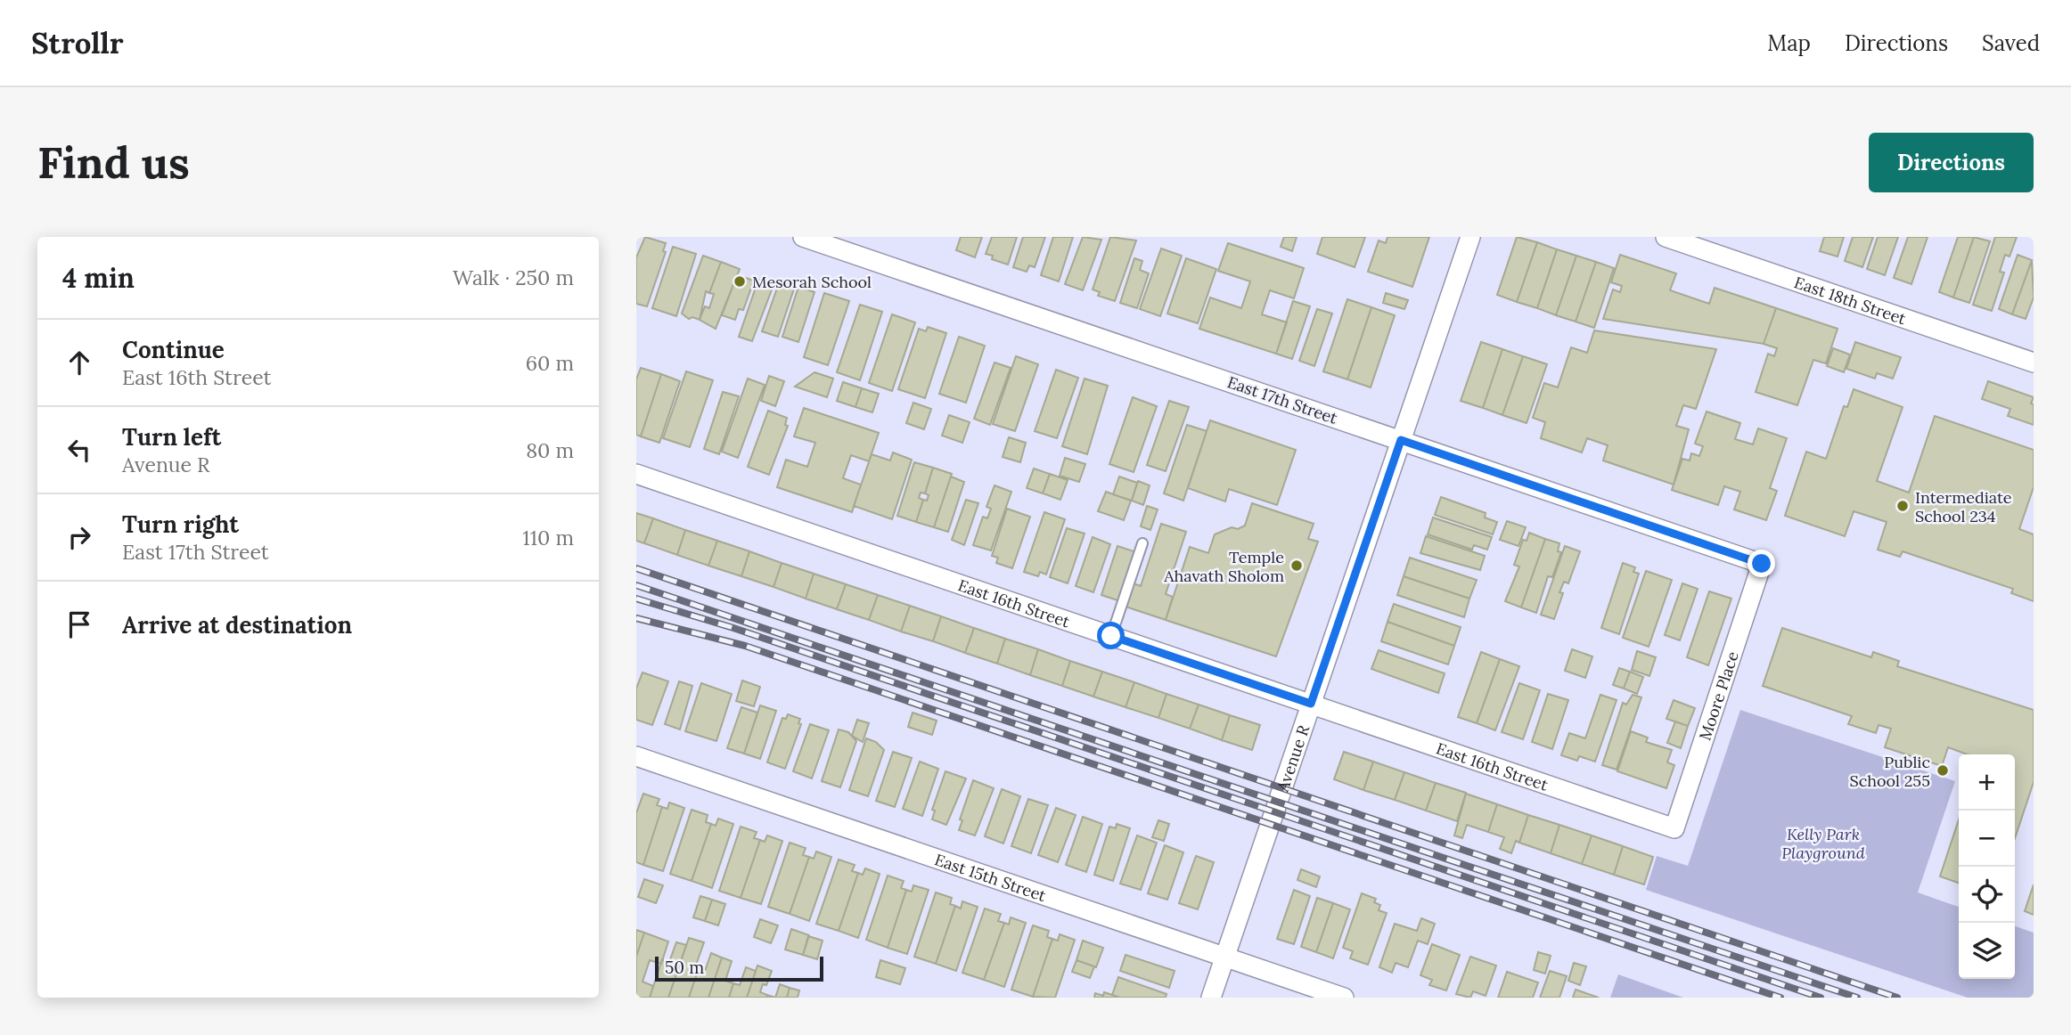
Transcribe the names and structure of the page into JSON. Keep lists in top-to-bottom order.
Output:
{
  "streets": {
    "street": [
      "East 18th Street",
      "East 17th Street",
      "East 16th Street",
      "Moore Place",
      "Avenue R",
      "East 15th Street"
    ]
  },
  "crossings": [
    ["East 17th Street", "Moore Place"],
    ["East 17th Street", "Avenue R"],
    ["East 16th Street", "Moore Place"],
    ["East 16th Street", "Avenue R"],
    ["Avenue R", "East 15th Street"]
  ],
  "parks": ["Kelly Park Playground"],
  "places": [
    "Mesorah School",
    "Intermediate School 234",
    "Temple Ahavath Sholom",
    "Public School 255"
  ],
  "scale_bar": "50 m",
  "page": {
    "header": "Strollr",
    "nav": ["Map", "Directions", "Saved"],
    "buttons": "Directions",
    "title": "Find us",
    "heading": ["4 min", "Walk · 250 m"],
    "list": [
      ["Continue", "East 16th Street", "60 m"],
      ["Turn left", "Avenue R", "80 m"],
      ["Turn right", "East 17th Street", "110 m"],
      "Arrive at destination"
    ],
    "map_buttons": ["+", "−"],
    "scale": "50 m"
  }
}
